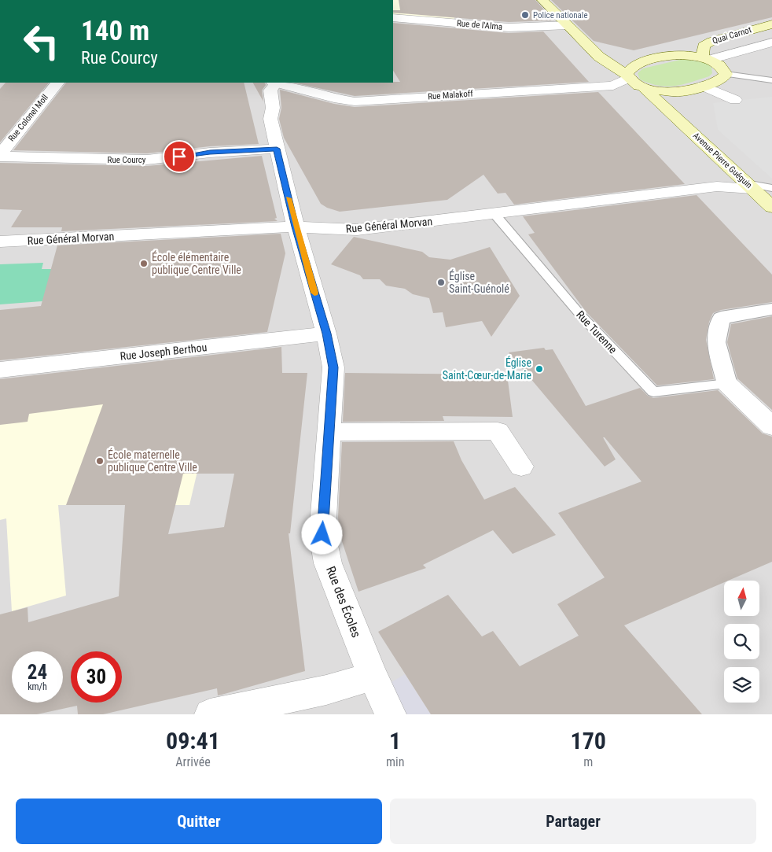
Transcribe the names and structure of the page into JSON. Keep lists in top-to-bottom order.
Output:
{
  "streets": {
    "main road": ["Quai Carnot", "Avenue Pierre Guéguin"],
    "street": [
      "Rue de l'Alma",
      "Rue Malakoff",
      "Rue Colonel Moll",
      "Rue Courcy",
      "Rue Général Morvan",
      "Rue Joseph Berthou",
      "Rue des Écoles"
    ],
    "lane": ["Rue Turenne"]
  },
  "crossings": [
    ["Rue Colonel Moll", "Rue Courcy"],
    ["Rue Courcy", "Rue des Écoles"],
    ["Avenue Pierre Guéguin", "Rue Général Morvan"],
    ["Rue Général Morvan", "Rue Turenne"],
    ["Rue Général Morvan", "Rue des Écoles"],
    ["Rue Joseph Berthou", "Rue des Écoles"]
  ],
  "places": [
    "Police nationale",
    "École élémentaire publique Centre Ville",
    "Église Saint-Guénolé",
    "Église Saint-Cœur-de-Marie",
    "École maternelle publique Centre Ville"
  ],
  "north": "top",
  "page": {
    "turn": ["140 m", "Rue Courcy"],
    "speed": "24 km/h",
    "limit": "30",
    "eta": [
      "09:41",
      "Arrivée",
      "1",
      "min",
      "170",
      "m"
    ],
    "buttons": ["Quitter", "Partager"]
  }
}
